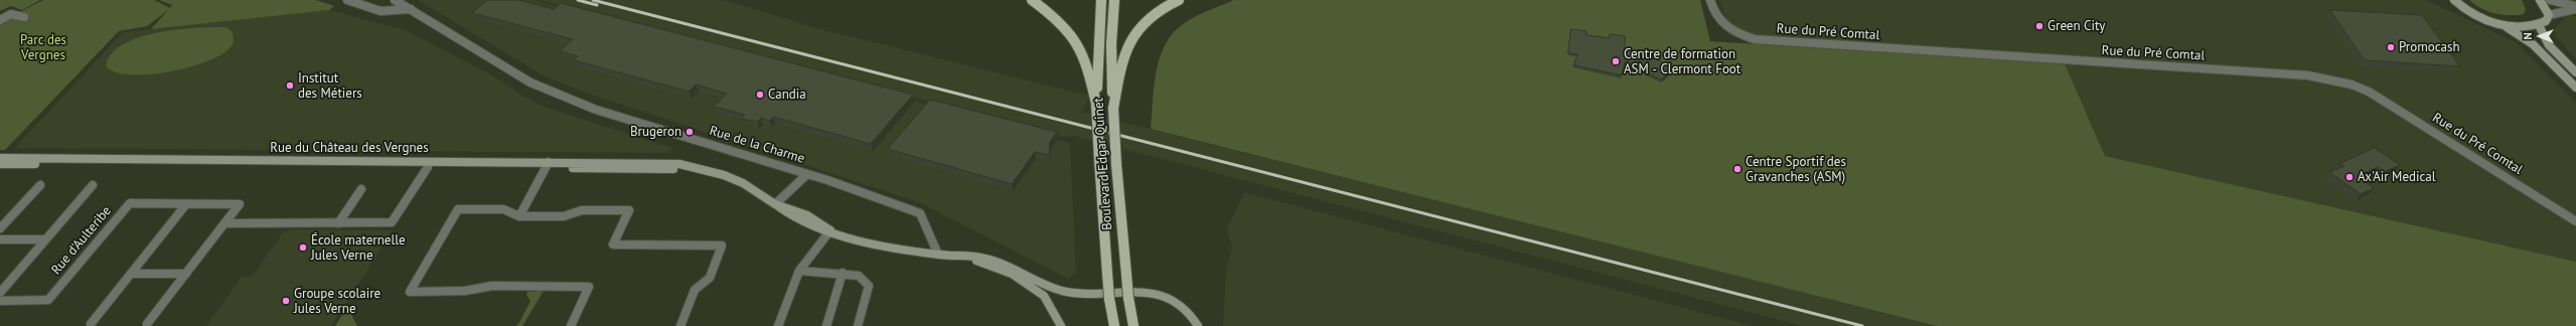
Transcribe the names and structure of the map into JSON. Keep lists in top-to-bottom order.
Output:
{
  "streets": {
    "main road": ["Rue du Château des Vergnes", "Boulevard Edgar Quinet"],
    "street": ["Rue du Pré Comtal", "Rue de la Charme", "Rue d'Aulteribe"]
  },
  "parks": ["Parc des Vergnes"],
  "places": [
    "Green City",
    "Promocash",
    "Centre de formation ASM - Clermont Foot",
    "Institut des Métiers",
    "Candia",
    "Brugeron",
    "Centre Sportif des Gravanches (ASM)",
    "Ax'Air Medical",
    "École maternelle Jules Verne",
    "Groupe scolaire Jules Verne"
  ],
  "north": "left"
}
